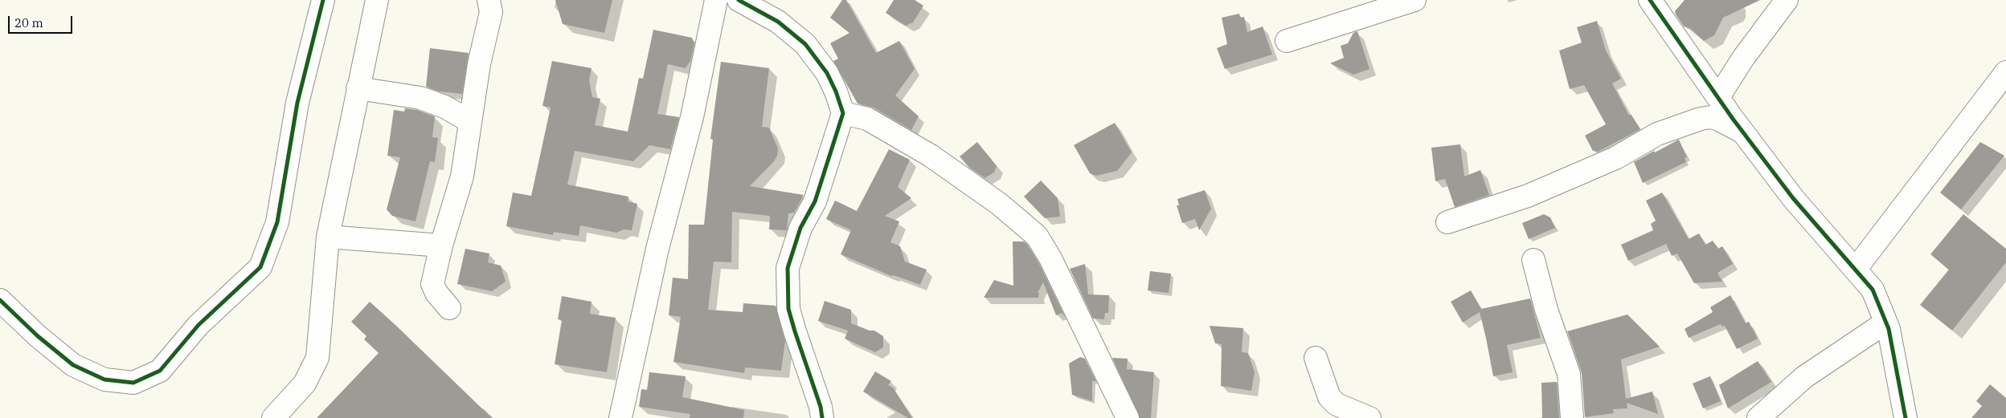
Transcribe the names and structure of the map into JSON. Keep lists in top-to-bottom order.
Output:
{
  "scale_bar": "20 m"
}
